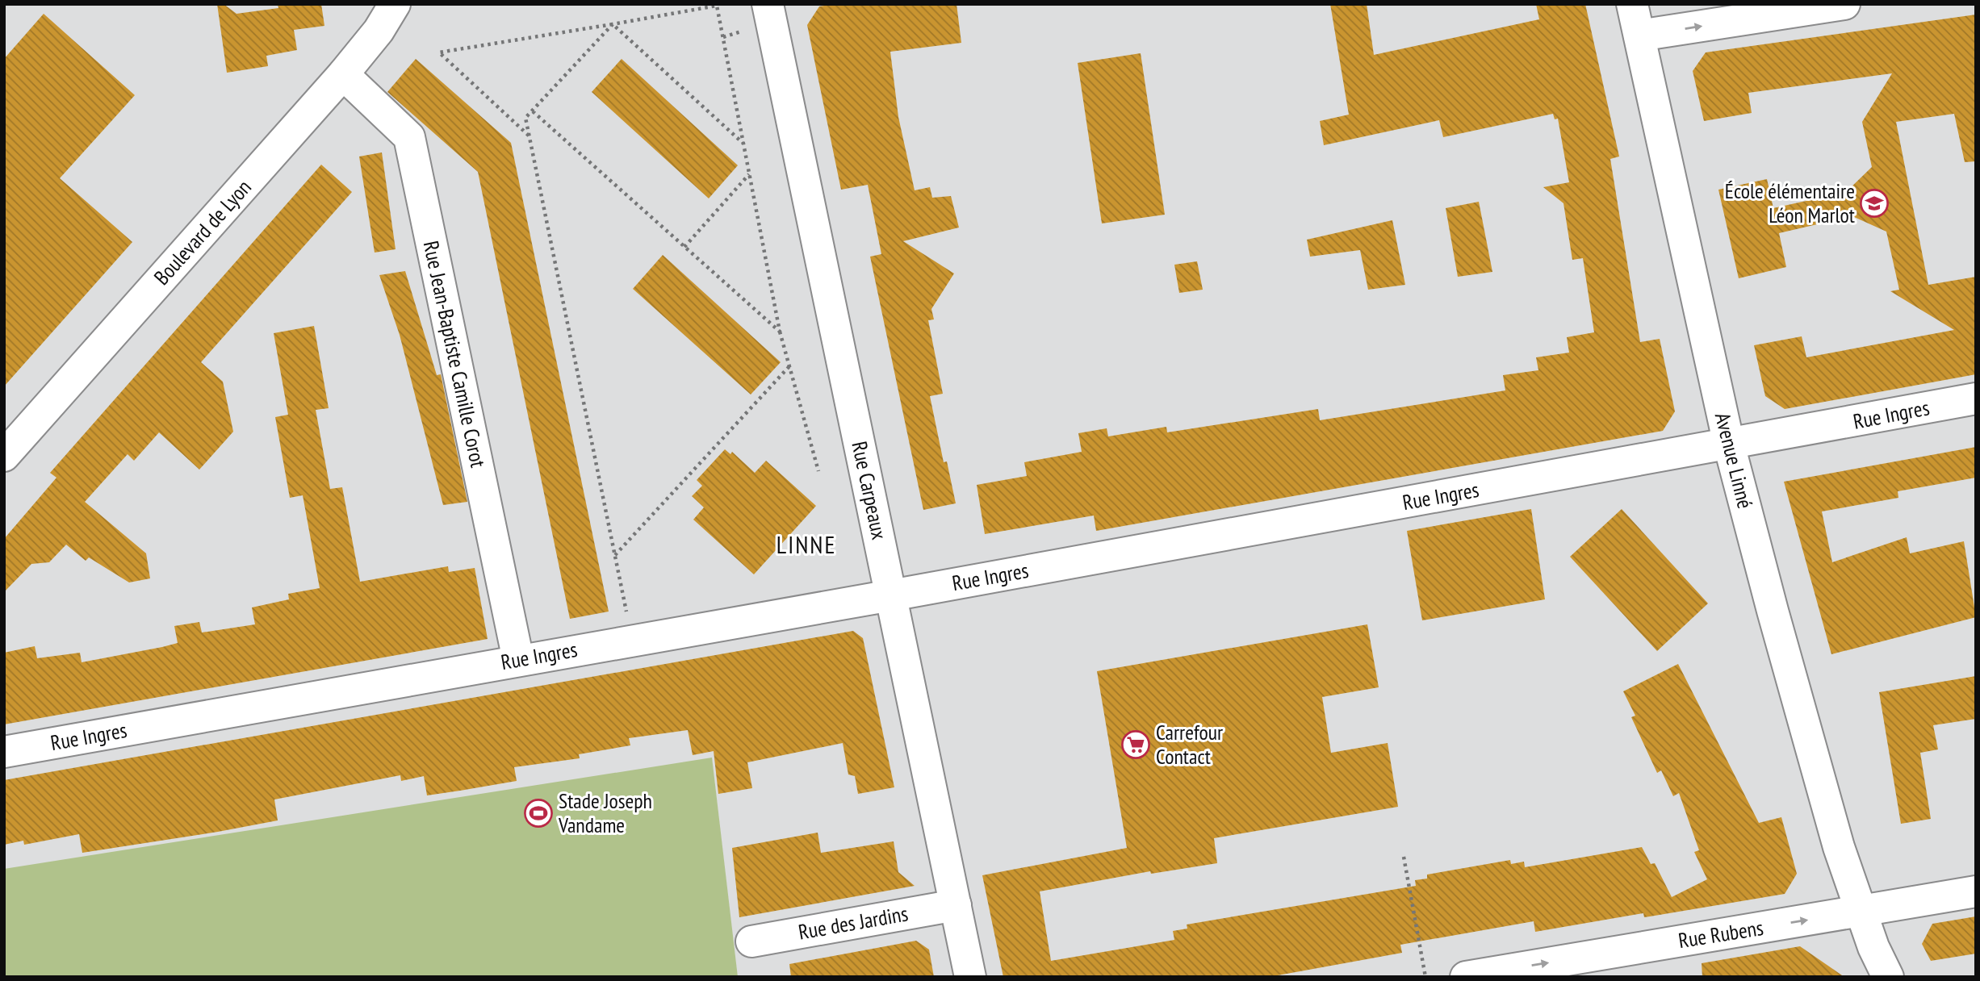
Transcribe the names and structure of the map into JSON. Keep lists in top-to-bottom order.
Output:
{
  "streets": {
    "street": [
      "Boulevard de Lyon",
      "Rue Jean-Baptiste Camille Corot",
      "Rue Ingres",
      "Avenue Linné",
      "Rue Carpeaux",
      "Rue des Jardins",
      "Rue Rubens"
    ]
  },
  "crossings": [
    ["Boulevard de Lyon", "Rue Jean-Baptiste Camille Corot"],
    ["Rue Jean-Baptiste Camille Corot", "Rue Ingres"],
    ["Rue Ingres", "Avenue Linné"],
    ["Rue Ingres", "Rue Carpeaux"],
    ["Avenue Linné", "Rue Rubens"],
    ["Rue Carpeaux", "Rue des Jardins"]
  ],
  "one_way": ["Rue Rubens"],
  "districts": ["LINNE"],
  "places": {
    "school or university": ["École élémentaire Léon Marlot"],
    "supermarket": ["Carrefour Contact"],
    "sports": ["Stade Joseph Vandame"]
  }
}
